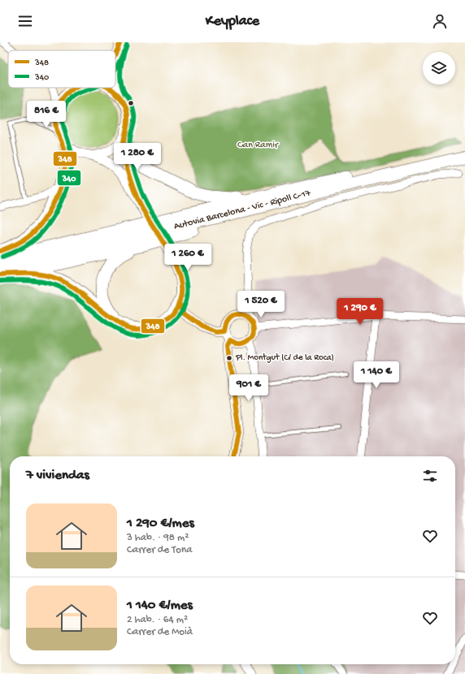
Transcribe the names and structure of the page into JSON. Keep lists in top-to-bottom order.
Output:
{
  "streets": {
    "highway": ["Autovia Barcelona - Vic - Ripoll C-17"]
  },
  "parks": ["Can Ramir"],
  "places": ["Pl. Montgut (C/ de la Roca)"],
  "lines": ["transit line 348", "transit line 340"],
  "legend": ["348", "340"],
  "page": {
    "header": "Keyplace",
    "price": [
      "816 €",
      "1 280 €",
      "1 260 €",
      "1 520 €",
      "1 290 €",
      "1 140 €",
      "901 €"
    ],
    "heading": "7 viviendas",
    "list": [
      {
        "name": "1 290 €/mes",
        "note": "3 hab. · 98 m² · Carrer de Tona"
      },
      {
        "name": "1 140 €/mes",
        "note": "2 hab. · 64 m² · Carrer de Moià"
      }
    ]
  }
}
